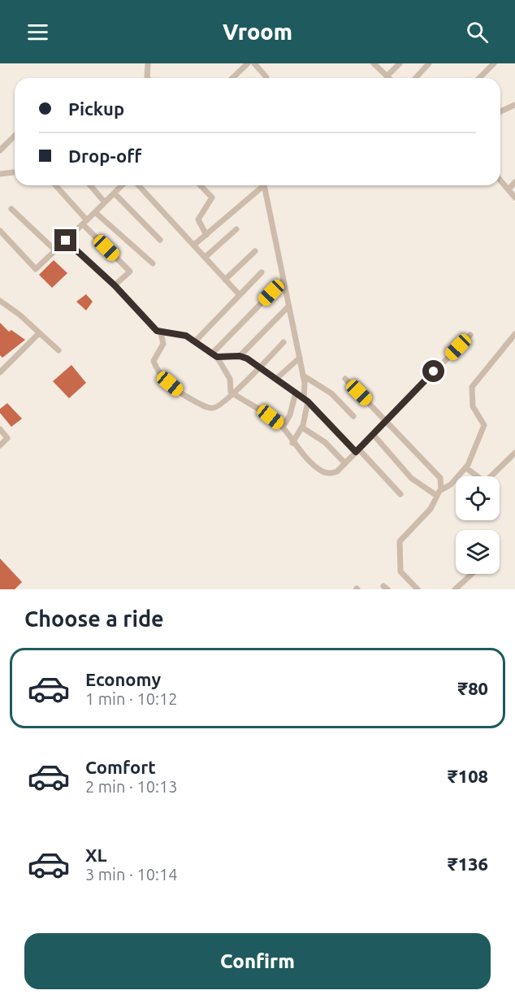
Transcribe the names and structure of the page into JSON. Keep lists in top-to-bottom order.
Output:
{
  "page": {
    "header": "Vroom",
    "banner": ["Pickup", "Drop-off"],
    "heading": "Choose a ride",
    "list": [
      {
        "name": "Economy",
        "note": "1 min · 10:12",
        "value": "₹80"
      },
      {
        "name": "Comfort",
        "note": "2 min · 10:13",
        "value": "₹108"
      },
      {
        "name": "XL",
        "note": "3 min · 10:14",
        "value": "₹136"
      }
    ],
    "buttons": "Confirm"
  }
}
